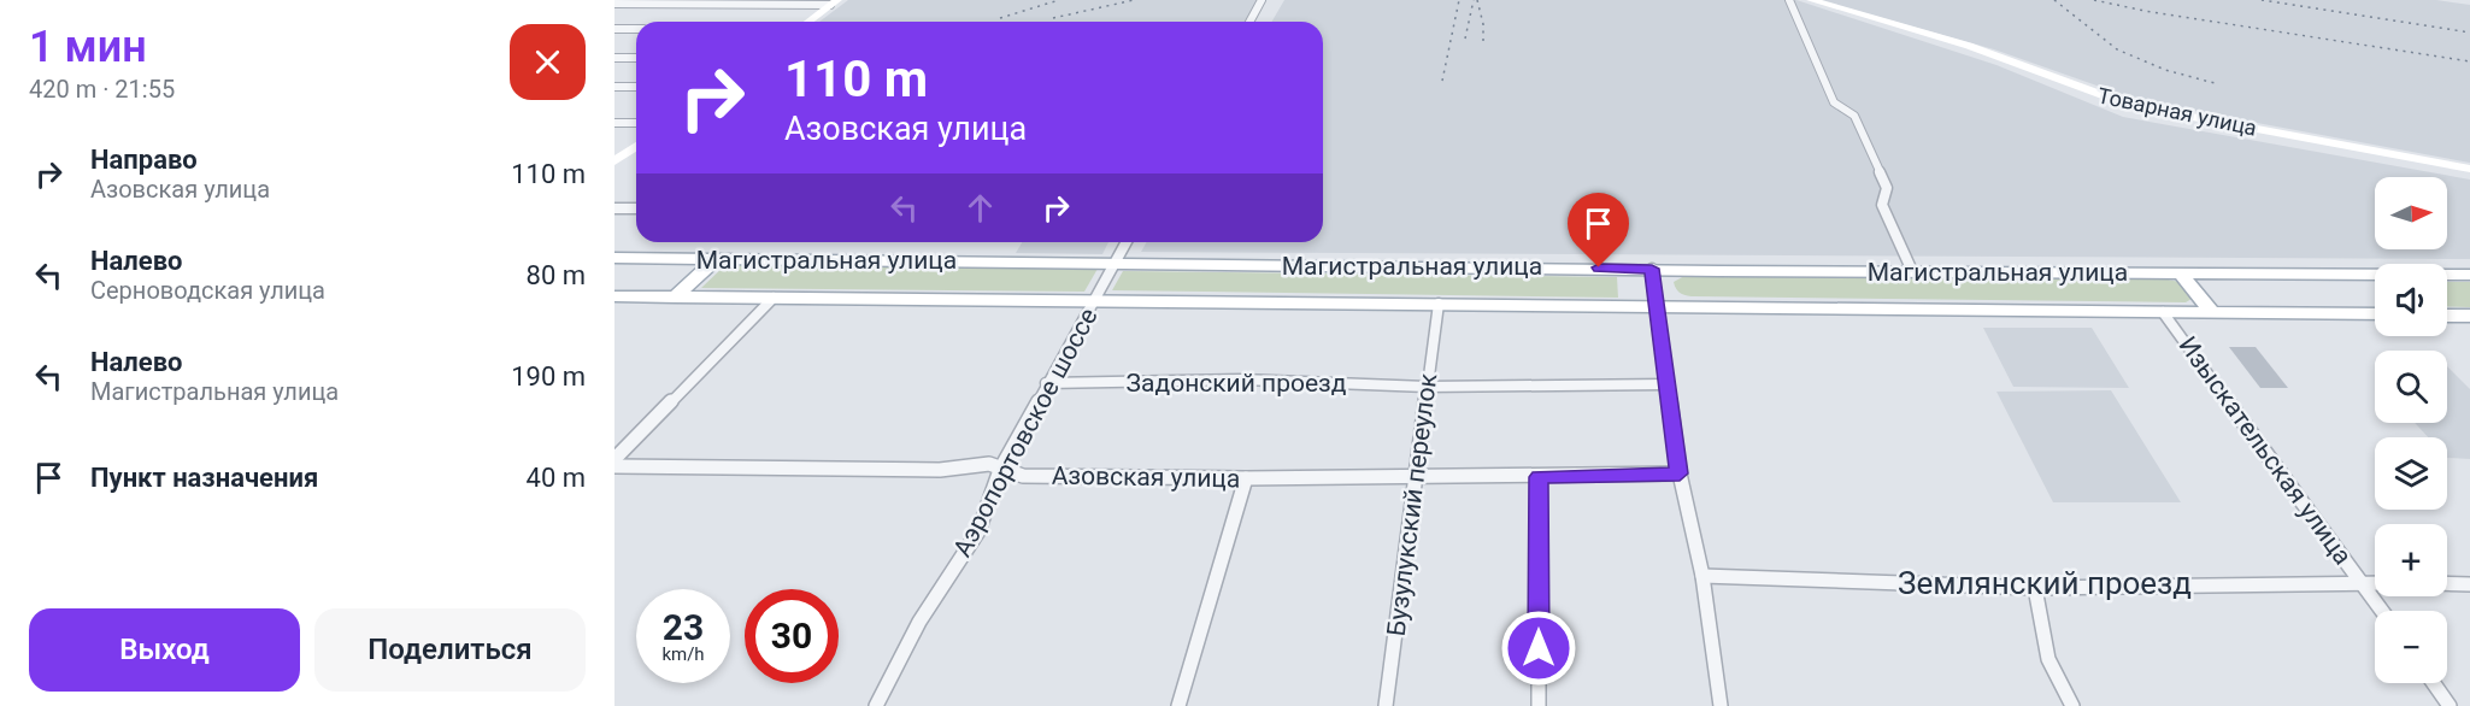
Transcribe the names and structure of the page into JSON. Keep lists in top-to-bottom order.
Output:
{
  "streets": {
    "main road": ["Магистральная улица"],
    "street": [
      "Товарная улица",
      "Задонский проезд",
      "Аэропортовское шоссе",
      "Изыскательская улица",
      "Азовская улица",
      "Бузулукский переулок",
      "Землянский проезд"
    ]
  },
  "crossings": [
    ["Магистральная улица", "Аэропортовское шоссе"],
    ["Магистральная улица", "Изыскательская улица"],
    ["Магистральная улица", "Бузулукский переулок"],
    ["Задонский проезд", "Аэропортовское шоссе"],
    ["Задонский проезд", "Бузулукский переулок"],
    ["Аэропортовское шоссе", "Азовская улица"],
    ["Изыскательская улица", "Землянский проезд"],
    ["Азовская улица", "Бузулукский переулок"]
  ],
  "north": "right",
  "page": {
    "heading": ["1 мин", "420 m · 21:55"],
    "turn": ["110 m", "Азовская улица"],
    "list": [
      {
        "name": "Направо",
        "note": "Азовская улица",
        "value": "110 m"
      },
      {
        "name": "Налево",
        "note": "Серноводская улица",
        "value": "80 m"
      },
      {
        "name": "Налево",
        "note": "Магистральная улица",
        "value": "190 m"
      },
      {
        "name": "Пункт назначения",
        "value": "40 m"
      }
    ],
    "map_buttons": ["+", "−"],
    "speed": "23 km/h",
    "limit": "30",
    "buttons": ["Выход", "Поделиться"]
  }
}
